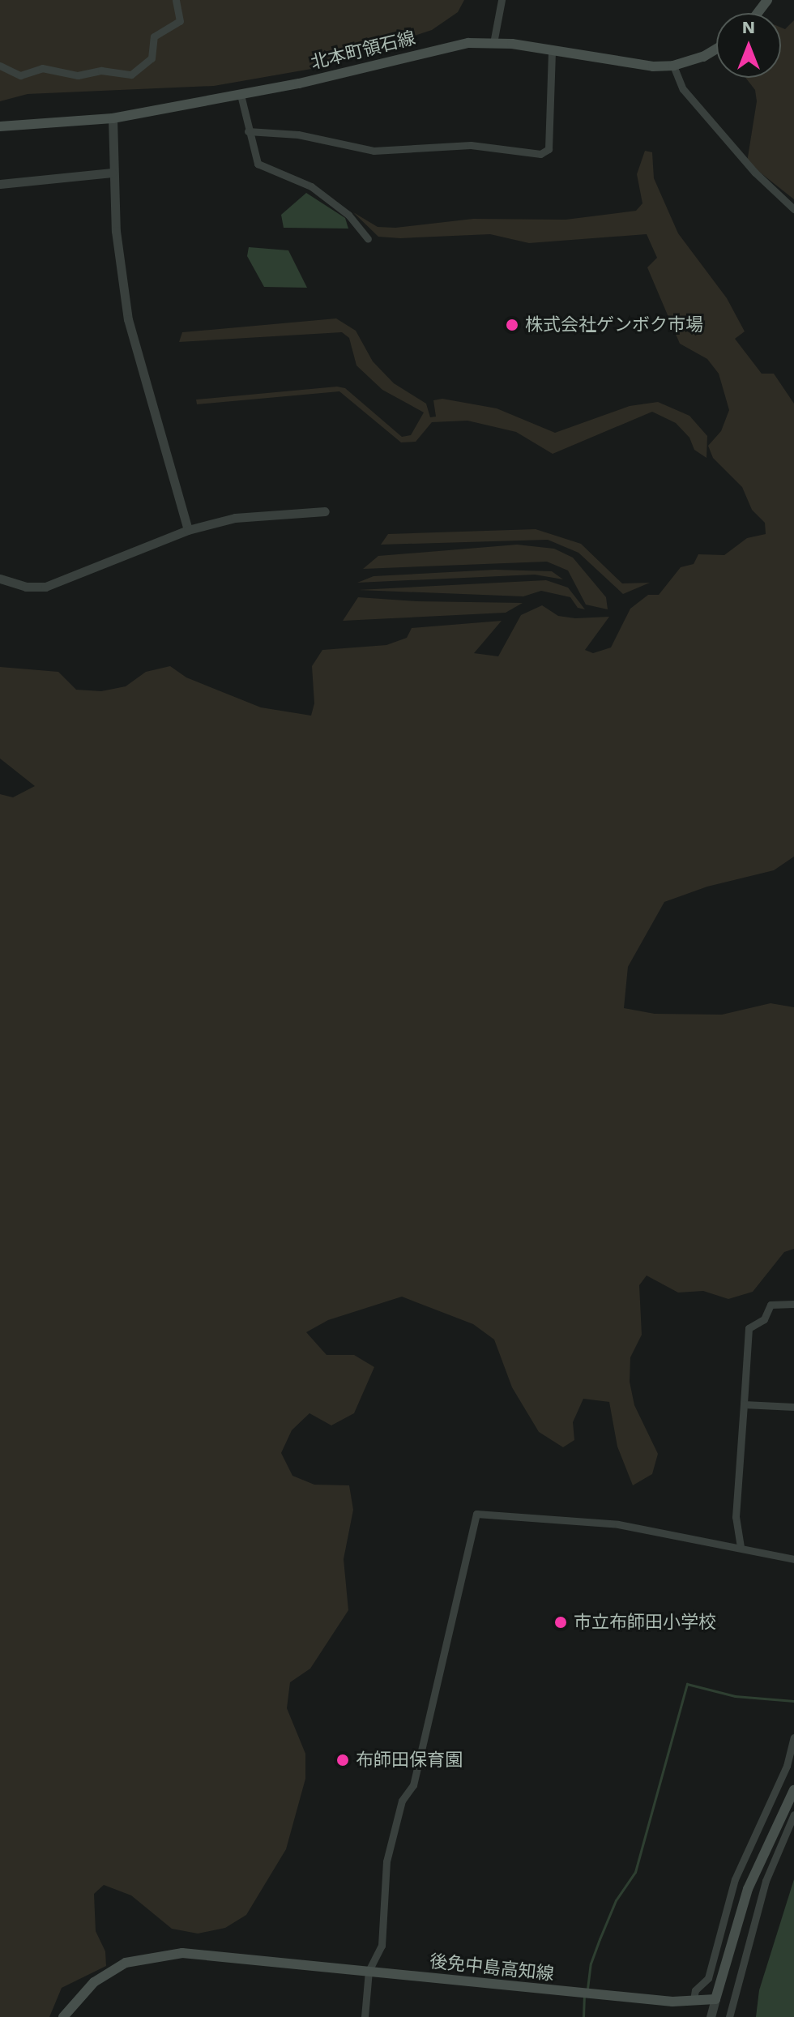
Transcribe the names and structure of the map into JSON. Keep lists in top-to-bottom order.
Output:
{
  "streets": {
    "main road": ["北本町領石線", "後免中島高知線"]
  },
  "places": ["株式会社ゲンボク市場", "市立布師田小学校", "布師田保育園"],
  "north": "top"
}
